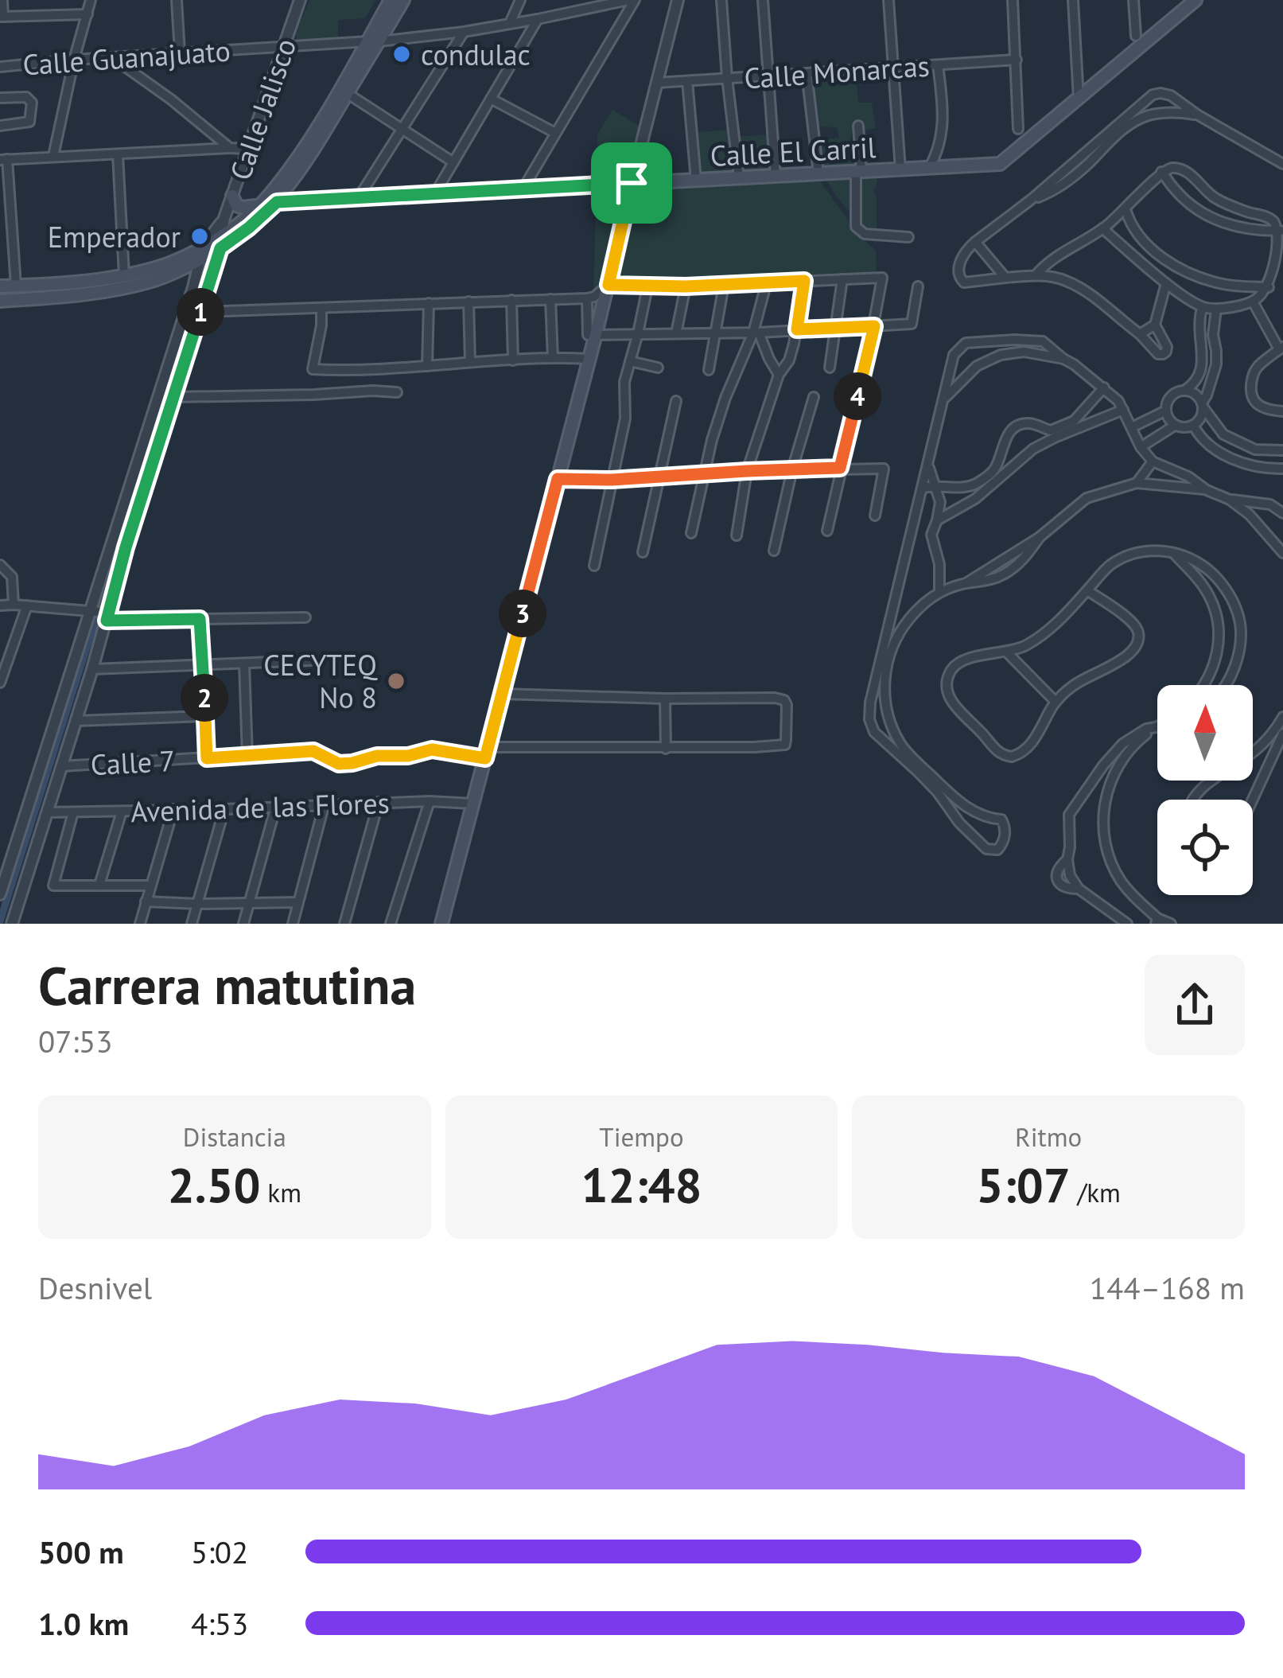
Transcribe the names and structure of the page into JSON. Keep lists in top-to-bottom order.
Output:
{
  "streets": {
    "main road": ["Calle El Carril"],
    "street": [
      "Calle Guanajuato",
      "Calle Monarcas",
      "Calle Jalisco",
      "Calle 7",
      "Avenida de las Flores"
    ]
  },
  "crossings": [
    ["Calle Guanajuato", "Calle Jalisco"],
    ["Calle Jalisco", "Calle 7"],
    ["Calle Jalisco", "Avenida de las Flores"]
  ],
  "places": ["condulac", "Emperador", "CECYTEQ No 8"],
  "north": "top",
  "page": {
    "pins": [
      "1",
      "4",
      "3",
      "2"
    ],
    "heading": ["Carrera matutina", "07:53"],
    "stats": [
      ["Distancia", "2.50 km"],
      ["Tiempo", "12:48"],
      ["Ritmo", "5:07 /km"]
    ],
    "chart": ["Desnivel", "144–168 m"],
    "list": [
      {
        "name": "500 m",
        "note": "5:02"
      },
      {
        "name": "1.0 km",
        "note": "4:53"
      }
    ]
  }
}
